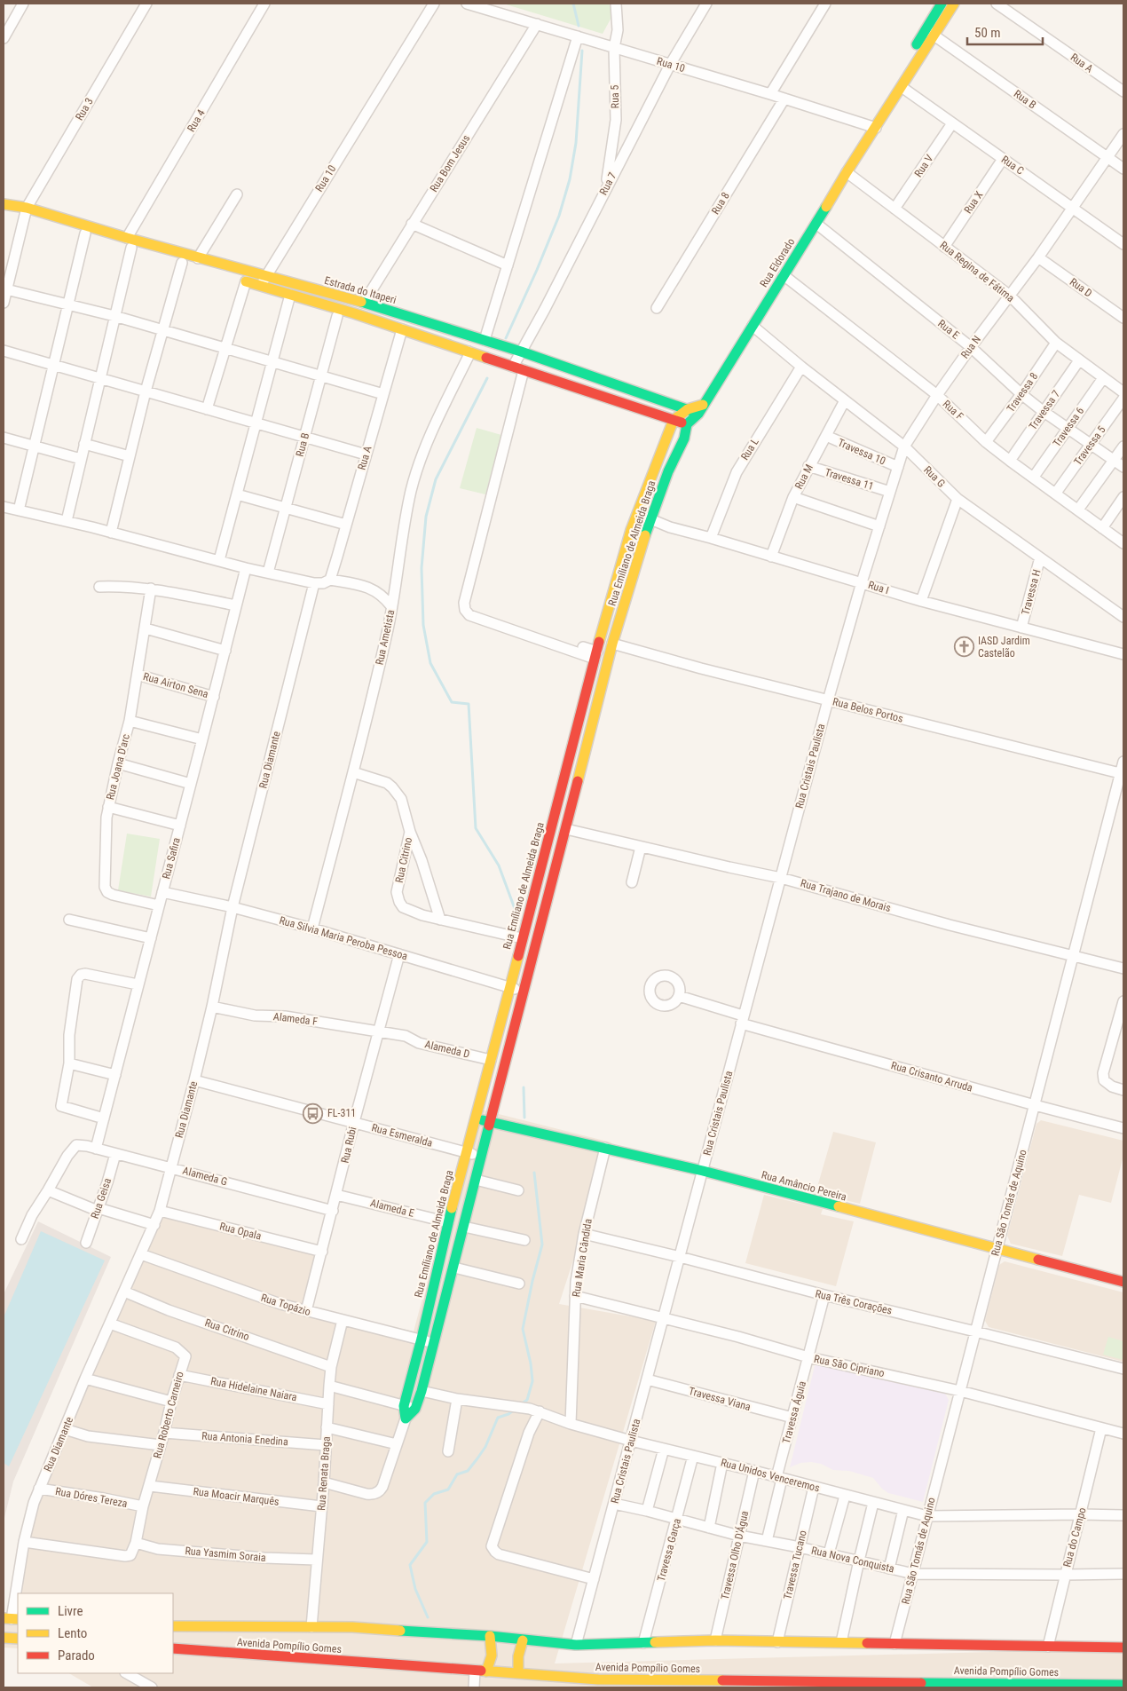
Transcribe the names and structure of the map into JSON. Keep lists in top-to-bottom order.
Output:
{
  "streets": {
    "street": [
      "Rua A",
      "Rua 10",
      "Rua 5",
      "Rua B",
      "Rua 3",
      "Rua 4",
      "Rua Bom Jesus",
      "Rua C",
      "Rua V",
      "Rua 7",
      "Rua X",
      "Rua 8",
      "Rua Eldorado",
      "Rua Regina de Fátima",
      "Rua D",
      "Estrada do Itaperi",
      "Rua E",
      "Rua N",
      "Travessa 8",
      "Rua F",
      "Travessa 7",
      "Travessa 6",
      "Travessa 5",
      "Rua L",
      "Travessa 10",
      "Rua M",
      "Rua G",
      "Travessa 11",
      "Rua Emíliano de Almeida Braga",
      "Rua I",
      "Travessa H",
      "Rua Ametista",
      "Rua Airton Sena",
      "Rua Belos Portos",
      "Rua Diamante",
      "Rua Cristais Paulista",
      "Rua Joana D'arc",
      "Rua Safira",
      "Rua Citrino",
      "Rua Trajano de Morais",
      "Rua Silvia Maria Peroba Pessoa",
      "Alameda F",
      "Alameda D",
      "Rua Crisanto Arruda",
      "Rua Esmeralda",
      "Rua Rubi",
      "Alameda G",
      "Rua Amâncio Pereira",
      "Rua Geisa",
      "Rua São Tomás de Aquino",
      "Alameda E",
      "Rua Opala",
      "Rua Maria Cândida",
      "Rua Três Corações",
      "Rua Topázio",
      "Rua São Cipriano",
      "Rua Hidelaine Naiara",
      "Travessa Viana",
      "Travessa Águia",
      "Rua Roberto Carneiro",
      "Rua Antonia Enedina",
      "Rua Renata Braga",
      "Rua Unidos Venceremos",
      "Rua Moacir Marquês",
      "Rua Dóres Tereza",
      "Rua do Campo",
      "Travessa Garça",
      "Rua Yasmim Soraia",
      "Travessa Olho D'Água",
      "Rua Nova Conquista",
      "Travessa Tucano",
      "Avenida Pompílio Gomes"
    ]
  },
  "crossings": [
    ["Rua A", "Estrada do Itaperi"],
    ["Rua A", "Rua Diamante"],
    ["Rua 10", "Rua 5"],
    ["Rua 10", "Rua Bom Jesus"],
    ["Rua 10", "Rua 7"],
    ["Rua 10", "Rua 8"],
    ["Rua 10", "Rua Eldorado"],
    ["Rua 10", "Estrada do Itaperi"],
    ["Rua 5", "Rua 7"],
    ["Rua B", "Rua Eldorado"],
    ["Rua B", "Rua N"],
    ["Rua 3", "Estrada do Itaperi"],
    ["Rua 4", "Estrada do Itaperi"],
    ["Rua Bom Jesus", "Estrada do Itaperi"],
    ["Rua C", "Rua V"],
    ["Rua C", "Rua X"],
    ["Rua C", "Rua Eldorado"],
    ["Rua C", "Rua N"],
    ["Rua V", "Rua Regina de Fátima"],
    ["Rua 7", "Estrada do Itaperi"],
    ["Rua X", "Rua Regina de Fátima"],
    ["Rua Eldorado", "Rua Regina de Fátima"],
    ["Rua Eldorado", "Estrada do Itaperi"],
    ["Rua Eldorado", "Rua E"],
    ["Rua Eldorado", "Rua F"],
    ["Rua Eldorado", "Rua G"],
    ["Rua Regina de Fátima", "Rua N"],
    ["Rua Regina de Fátima", "Travessa 8"],
    ["Rua Regina de Fátima", "Travessa 7"],
    ["Rua Regina de Fátima", "Travessa 6"],
    ["Rua D", "Rua N"],
    ["Estrada do Itaperi", "Rua Emíliano de Almeida Braga"],
    ["Estrada do Itaperi", "Rua Ametista"],
    ["Rua E", "Rua N"],
    ["Rua E", "Travessa 8"],
    ["Rua E", "Travessa 7"],
    ["Rua E", "Travessa 6"],
    ["Rua E", "Travessa 5"],
    ["Rua N", "Rua F"],
    ["Rua N", "Travessa 10"],
    ["Rua N", "Rua G"],
    ["Rua N", "Travessa 11"],
    ["Rua N", "Rua I"],
    ["Rua N", "Rua Cristais Paulista"],
    ["Travessa 8", "Rua F"],
    ["Rua F", "Travessa 7"],
    ["Rua F", "Travessa 6"],
    ["Rua F", "Travessa 5"],
    ["Rua L", "Rua G"],
    ["Rua L", "Rua I"],
    ["Travessa 10", "Rua M"],
    ["Rua M", "Rua G"],
    ["Rua M", "Travessa 11"],
    ["Rua M", "Rua I"],
    ["Rua G", "Travessa H"],
    ["Rua Emíliano de Almeida Braga", "Rua I"],
    ["Rua Emíliano de Almeida Braga", "Rua Belos Portos"],
    ["Rua Emíliano de Almeida Braga", "Rua Citrino"],
    ["Rua Emíliano de Almeida Braga", "Rua Trajano de Morais"],
    ["Rua Emíliano de Almeida Braga", "Rua Silvia Maria Peroba Pessoa"],
    ["Rua Emíliano de Almeida Braga", "Alameda D"],
    ["Rua Emíliano de Almeida Braga", "Rua Esmeralda"],
    ["Rua Emíliano de Almeida Braga", "Rua Amâncio Pereira"],
    ["Rua Emíliano de Almeida Braga", "Alameda E"],
    ["Rua Emíliano de Almeida Braga", "Rua Topázio"],
    ["Rua Emíliano de Almeida Braga", "Rua Renata Braga"],
    ["Rua Emíliano de Almeida Braga", "Rua Unidos Venceremos"],
    ["Rua I", "Travessa H"],
    ["Rua I", "Rua Cristais Paulista"],
    ["Rua Ametista", "Rua Citrino"],
    ["Rua Ametista", "Rua Silvia Maria Peroba Pessoa"],
    ["Rua Airton Sena", "Rua Joana D'arc"],
    ["Rua Airton Sena", "Rua Safira"],
    ["Rua Belos Portos", "Rua Cristais Paulista"],
    ["Rua Belos Portos", "Rua São Tomás de Aquino"],
    ["Rua Diamante", "Rua Citrino"],
    ["Rua Diamante", "Rua Silvia Maria Peroba Pessoa"],
    ["Rua Diamante", "Alameda F"],
    ["Rua Diamante", "Rua Esmeralda"],
    ["Rua Diamante", "Alameda G"],
    ["Rua Diamante", "Rua Opala"],
    ["Rua Diamante", "Rua Topázio"],
    ["Rua Diamante", "Rua Roberto Carneiro"],
    ["Rua Diamante", "Rua Dóres Tereza"],
    ["Rua Cristais Paulista", "Rua Trajano de Morais"],
    ["Rua Cristais Paulista", "Rua Crisanto Arruda"],
    ["Rua Cristais Paulista", "Rua Amâncio Pereira"],
    ["Rua Cristais Paulista", "Rua Três Corações"],
    ["Rua Cristais Paulista", "Rua São Cipriano"],
    ["Rua Cristais Paulista", "Travessa Viana"],
    ["Rua Cristais Paulista", "Rua Unidos Venceremos"],
    ["Rua Cristais Paulista", "Rua Nova Conquista"],
    ["Rua Cristais Paulista", "Avenida Pompílio Gomes"],
    ["Rua Joana D'arc", "Rua Safira"],
    ["Rua Safira", "Rua Silvia Maria Peroba Pessoa"],
    ["Rua Safira", "Alameda G"],
    ["Rua Citrino", "Rua Renata Braga"],
    ["Rua Trajano de Morais", "Rua São Tomás de Aquino"],
    ["Rua Silvia Maria Peroba Pessoa", "Rua Rubi"],
    ["Alameda F", "Alameda D"],
    ["Alameda F", "Rua Rubi"],
    ["Alameda D", "Rua Rubi"],
    ["Rua Crisanto Arruda", "Rua São Tomás de Aquino"],
    ["Rua Esmeralda", "Rua Rubi"],
    ["Rua Rubi", "Alameda G"],
    ["Rua Rubi", "Alameda E"],
    ["Rua Rubi", "Rua Opala"],
    ["Rua Rubi", "Rua Topázio"],
    ["Alameda G", "Rua Geisa"],
    ["Rua Amâncio Pereira", "Rua São Tomás de Aquino"],
    ["Rua Amâncio Pereira", "Rua Maria Cândida"],
    ["Rua São Tomás de Aquino", "Rua Três Corações"],
    ["Rua São Tomás de Aquino", "Rua São Cipriano"],
    ["Rua São Tomás de Aquino", "Rua Unidos Venceremos"],
    ["Rua São Tomás de Aquino", "Rua Nova Conquista"],
    ["Rua São Tomás de Aquino", "Avenida Pompílio Gomes"],
    ["Rua Maria Cândida", "Rua Três Corações"],
    ["Rua Maria Cândida", "Rua São Cipriano"],
    ["Rua Maria Cândida", "Rua Unidos Venceremos"],
    ["Rua Três Corações", "Travessa Águia"],
    ["Rua Topázio", "Rua Renata Braga"],
    ["Rua São Cipriano", "Travessa Águia"],
    ["Rua São Cipriano", "Rua do Campo"],
    ["Rua Hidelaine Naiara", "Rua Roberto Carneiro"],
    ["Rua Hidelaine Naiara", "Rua Renata Braga"],
    ["Travessa Viana", "Travessa Águia"],
    ["Travessa Águia", "Rua Unidos Venceremos"],
    ["Travessa Águia", "Rua Nova Conquista"],
    ["Rua Roberto Carneiro", "Rua Antonia Enedina"],
    ["Rua Roberto Carneiro", "Rua Moacir Marquês"],
    ["Rua Roberto Carneiro", "Rua Dóres Tereza"],
    ["Rua Roberto Carneiro", "Rua Yasmim Soraia"],
    ["Rua Antonia Enedina", "Rua Renata Braga"],
    ["Rua Renata Braga", "Rua Moacir Marquês"],
    ["Rua Renata Braga", "Rua Yasmim Soraia"],
    ["Rua Renata Braga", "Avenida Pompílio Gomes"],
    ["Rua Unidos Venceremos", "Rua do Campo"],
    ["Rua Unidos Venceremos", "Travessa Garça"],
    ["Rua Unidos Venceremos", "Travessa Olho D'Água"],
    ["Rua Unidos Venceremos", "Travessa Tucano"],
    ["Rua do Campo", "Rua Nova Conquista"],
    ["Rua do Campo", "Avenida Pompílio Gomes"],
    ["Travessa Garça", "Rua Nova Conquista"],
    ["Travessa Garça", "Avenida Pompílio Gomes"],
    ["Travessa Olho D'Água", "Rua Nova Conquista"],
    ["Travessa Olho D'Água", "Avenida Pompílio Gomes"],
    ["Rua Nova Conquista", "Travessa Tucano"],
    ["Travessa Tucano", "Avenida Pompílio Gomes"]
  ],
  "places": {
    "church": ["IASD Jardim Castelão"],
    "bus stop": ["FL-311"]
  },
  "legend": ["Livre", "Lento", "Parado"],
  "scale_bar": "50 m"
}
